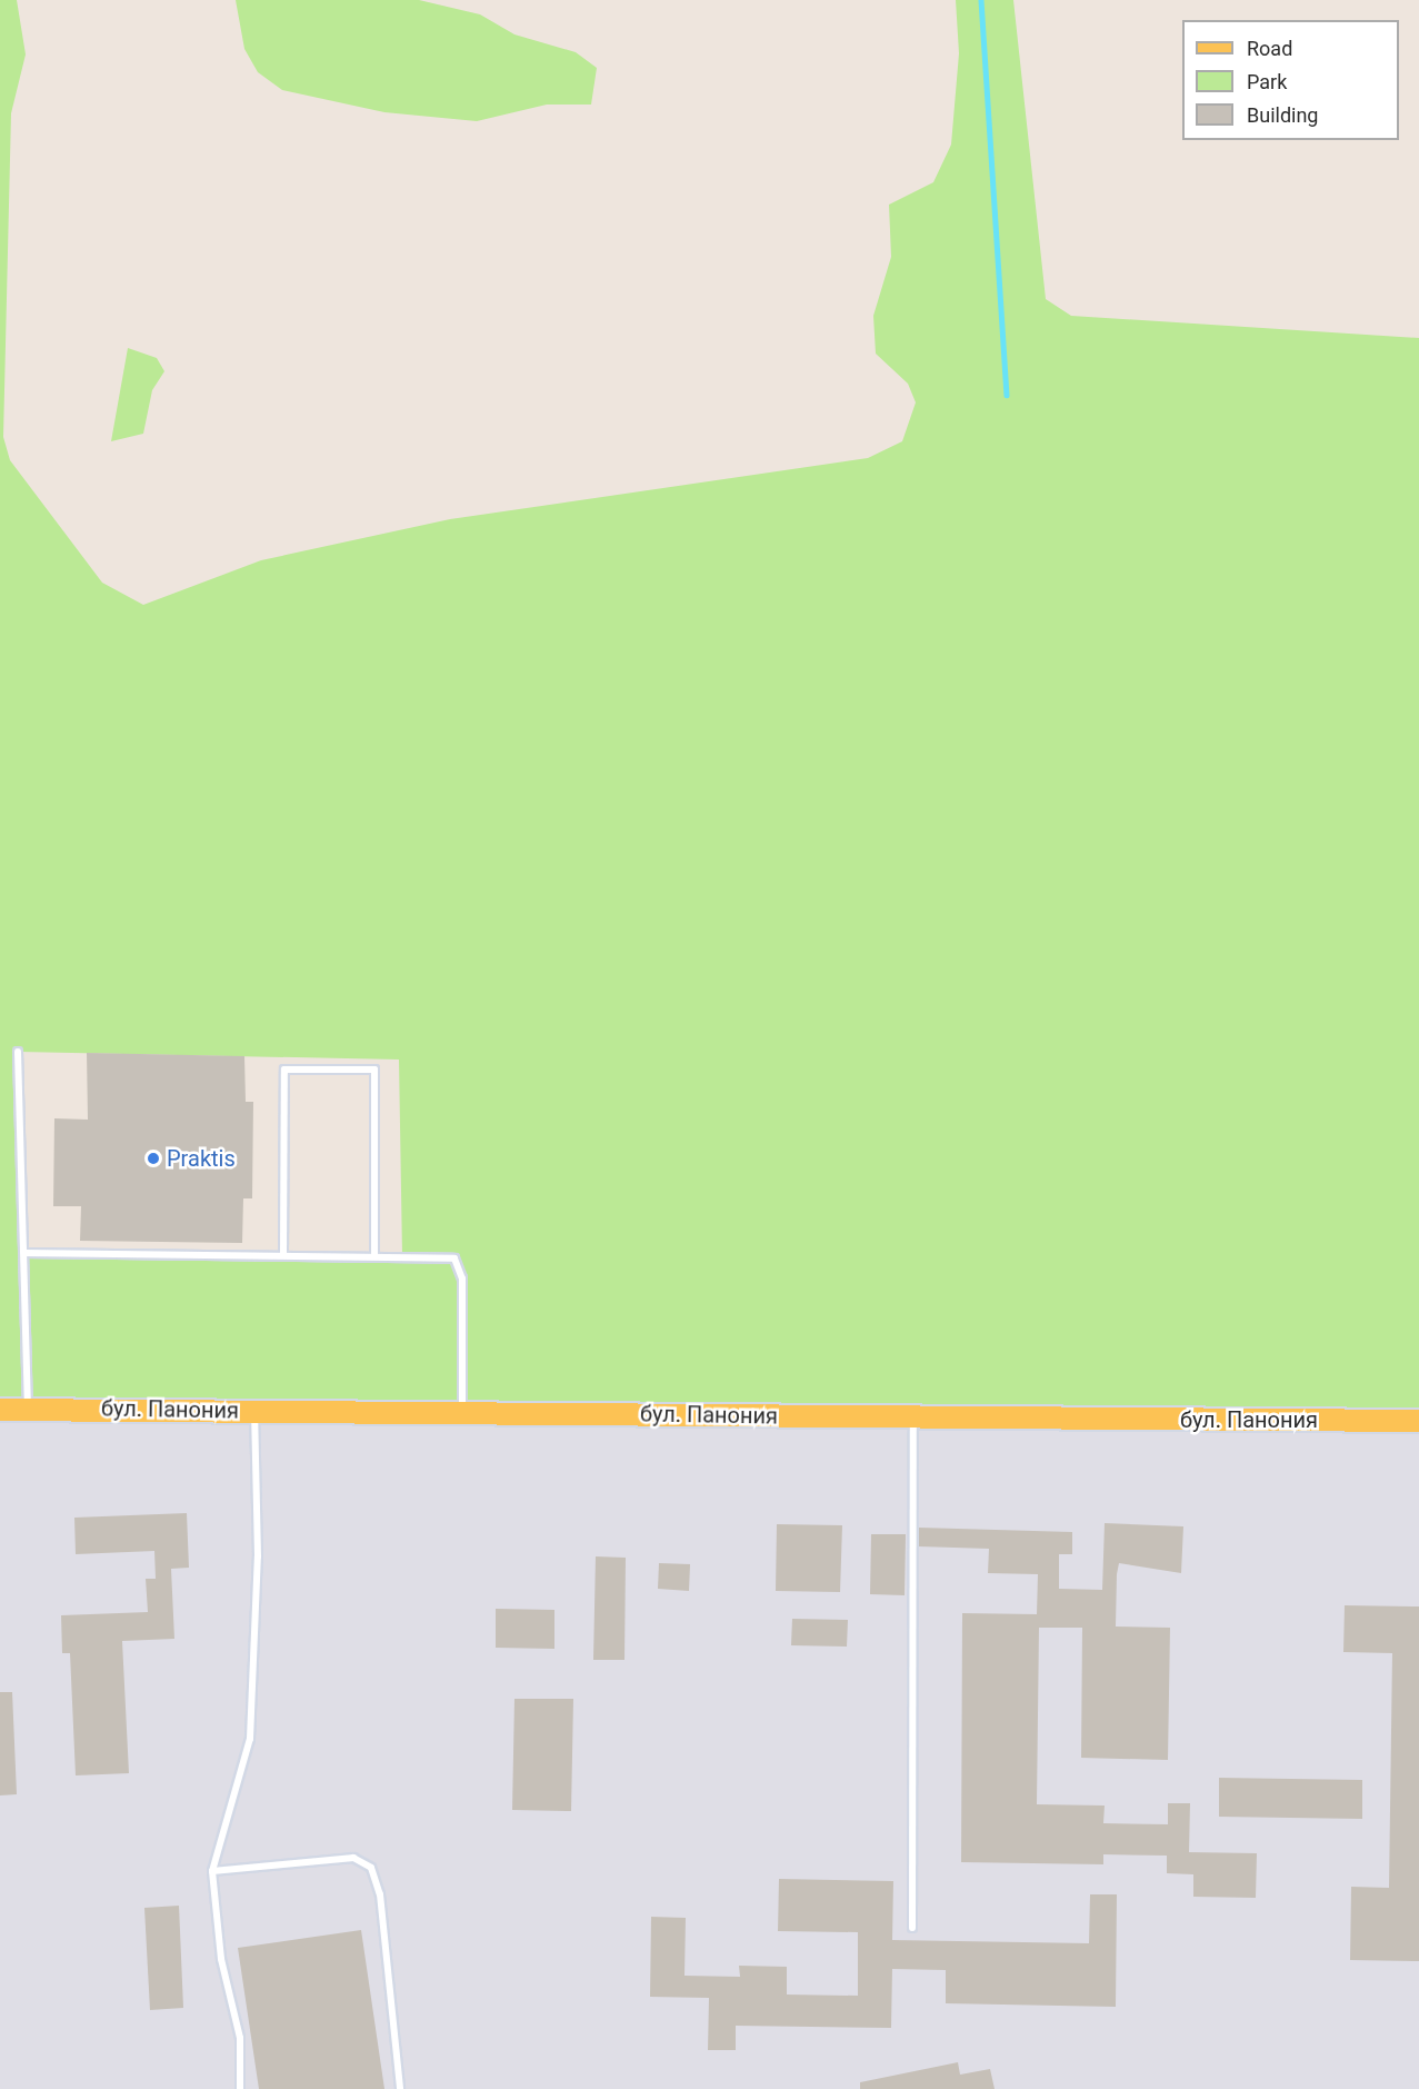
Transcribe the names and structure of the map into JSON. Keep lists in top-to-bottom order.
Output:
{
  "streets": {
    "main road": ["бул. Панония"]
  },
  "places": ["Praktis"],
  "legend": ["Road", "Park", "Building"]
}
